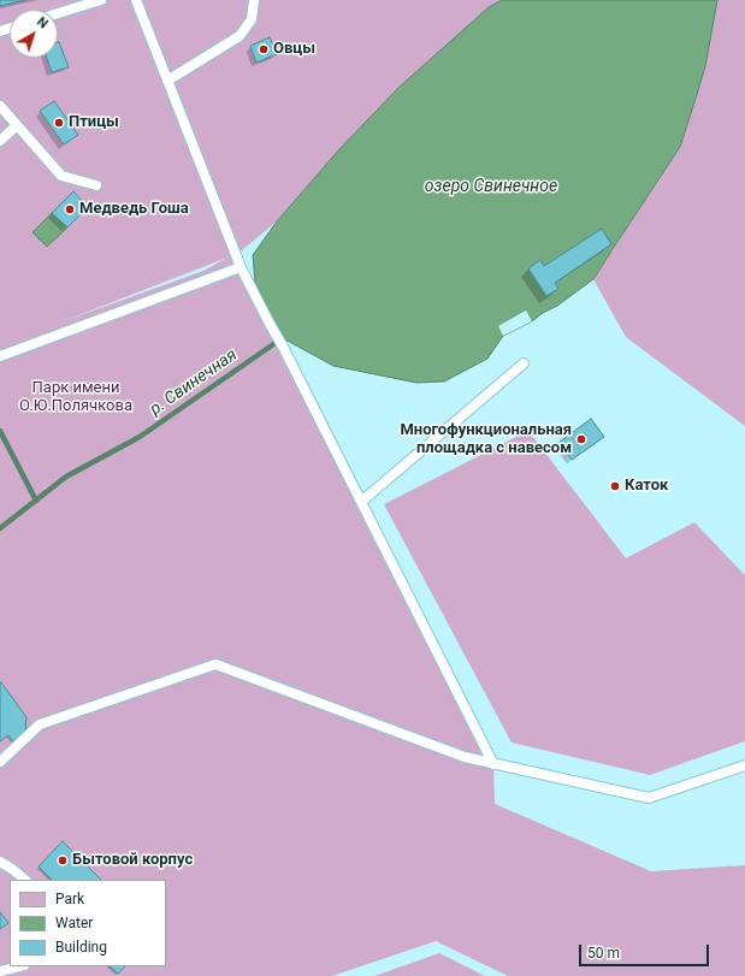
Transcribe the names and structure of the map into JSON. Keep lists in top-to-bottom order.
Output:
{
  "water": ["озеро Свинечное", "р. Свинечная"],
  "parks": ["Парк имени О.Ю.Полячкова"],
  "places": [
    "Овцы",
    "Птицы",
    "Медведь Гоша",
    "Многофункциональная площадка с навесом",
    "Каток",
    "Бытовой корпус"
  ],
  "legend": ["Park", "Water", "Building"],
  "scale_bar": "50 m",
  "north": "top right"
}
